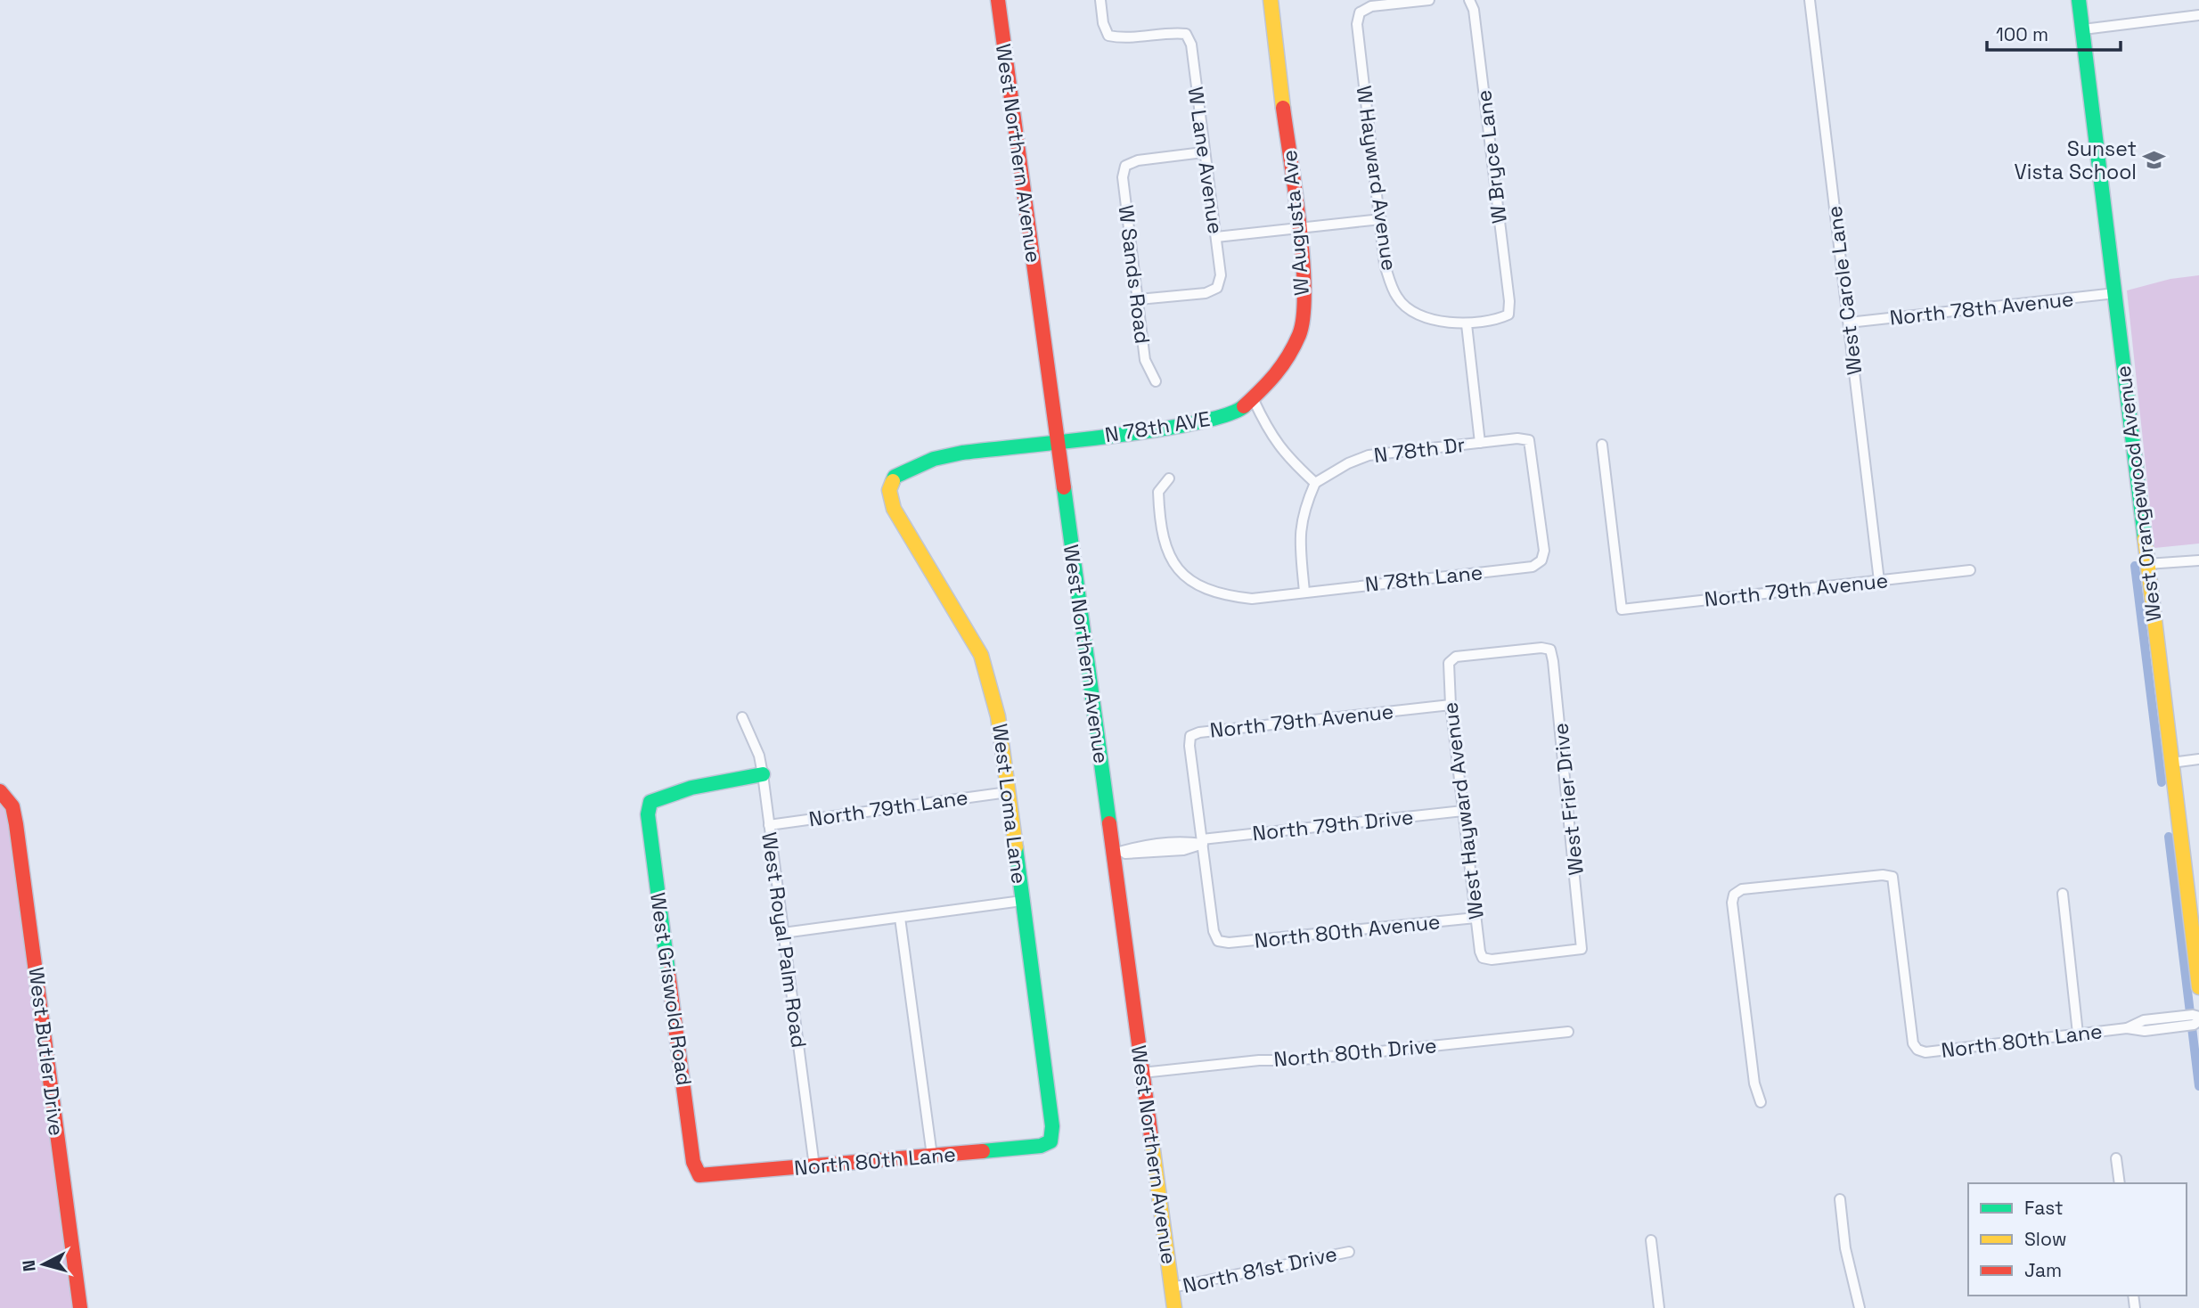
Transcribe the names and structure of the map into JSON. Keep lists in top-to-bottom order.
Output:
{
  "streets": {
    "street": [
      "West Northern Avenue",
      "W Bryce Lane",
      "W Lane Avenue",
      "W Hayward Avenue",
      "W Augusta Ave",
      "W Sands Road",
      "West Carole Lane",
      "North 78th Avenue",
      "N 78th AVE",
      "N 78th Dr",
      "West Orangewood Avenue",
      "N 78th Lane",
      "North 79th Avenue",
      "West Frier Drive",
      "West Loma Lane",
      "North 79th Lane",
      "West Hayward Avenue",
      "North 79th Drive",
      "North 80th Avenue",
      "West Royal Palm Road",
      "West Griswold Road",
      "North 80th Lane",
      "West Butler Drive",
      "North 80th Drive",
      "North 81st Drive"
    ]
  },
  "crossings": [
    ["West Northern Avenue", "N 78th AVE"],
    ["West Northern Avenue", "West Loma Lane"],
    ["West Northern Avenue", "North 79th Drive"],
    ["West Northern Avenue", "North 80th Drive"],
    ["West Northern Avenue", "North 81st Drive"],
    ["W Bryce Lane", "W Hayward Avenue"],
    ["W Lane Avenue", "W Sands Road"],
    ["W Augusta Ave", "N 78th AVE"],
    ["West Carole Lane", "North 78th Avenue"],
    ["West Carole Lane", "North 79th Avenue"],
    ["North 78th Avenue", "West Orangewood Avenue"],
    ["N 78th AVE", "West Loma Lane"],
    ["N 78th Dr", "N 78th Lane"],
    ["North 79th Avenue", "West Hayward Avenue"],
    ["North 79th Avenue", "North 79th Drive"],
    ["North 79th Avenue", "North 80th Avenue"],
    ["West Frier Drive", "West Hayward Avenue"],
    ["West Loma Lane", "North 79th Lane"],
    ["West Loma Lane", "North 80th Lane"],
    ["North 79th Lane", "West Royal Palm Road"],
    ["West Hayward Avenue", "North 79th Drive"],
    ["West Hayward Avenue", "North 80th Avenue"],
    ["North 79th Drive", "North 80th Avenue"],
    ["West Royal Palm Road", "West Griswold Road"],
    ["West Royal Palm Road", "North 80th Lane"],
    ["West Griswold Road", "North 80th Lane"]
  ],
  "places": {
    "school or university": ["Sunset Vista School"]
  },
  "legend": ["Fast", "Slow", "Jam"],
  "scale_bar": "100 m",
  "north": "left"
}
